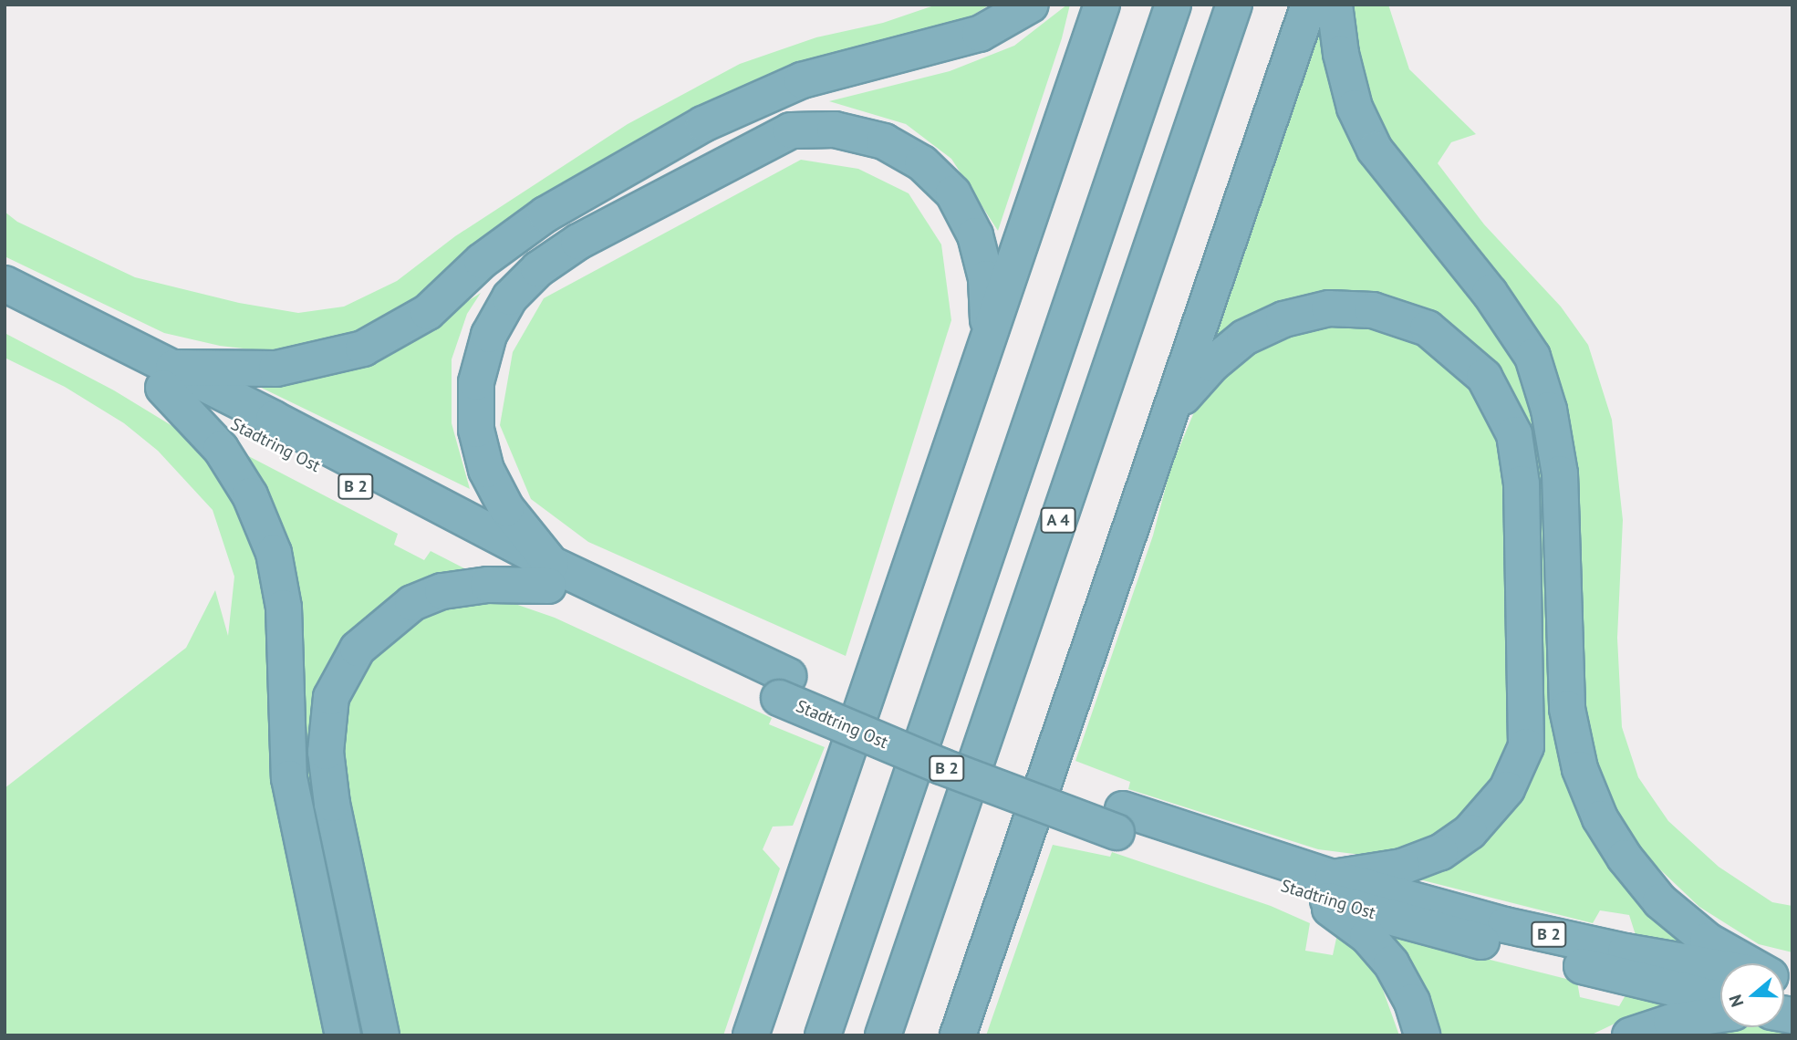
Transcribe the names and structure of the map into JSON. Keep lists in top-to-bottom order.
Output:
{
  "streets": {
    "highway": ["Stadtring Ost", "B 2", "A 4"]
  },
  "crossings": [
    ["Stadtring Ost", "B 2"]
  ],
  "north": "left"
}
